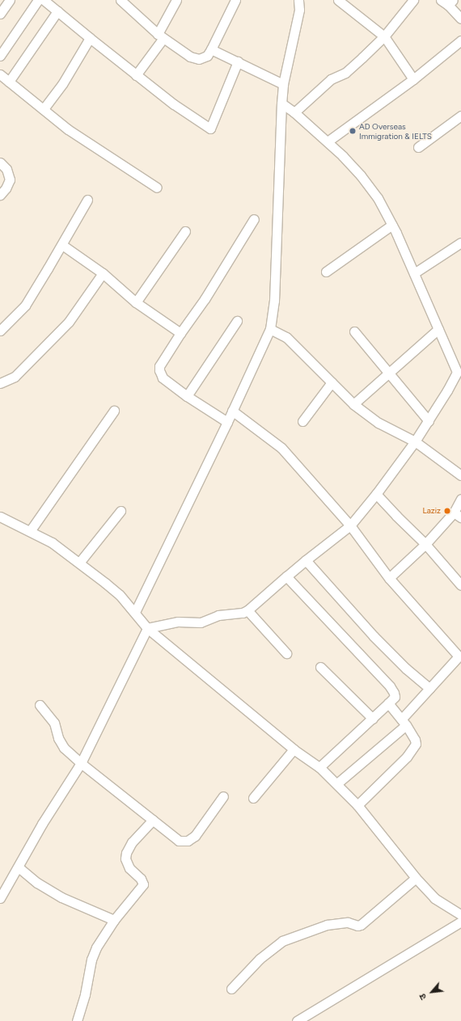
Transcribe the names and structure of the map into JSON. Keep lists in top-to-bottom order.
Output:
{
  "places": ["AD Overseas Immigration & IELTS", "Laziz"],
  "north": "bottom left"
}
